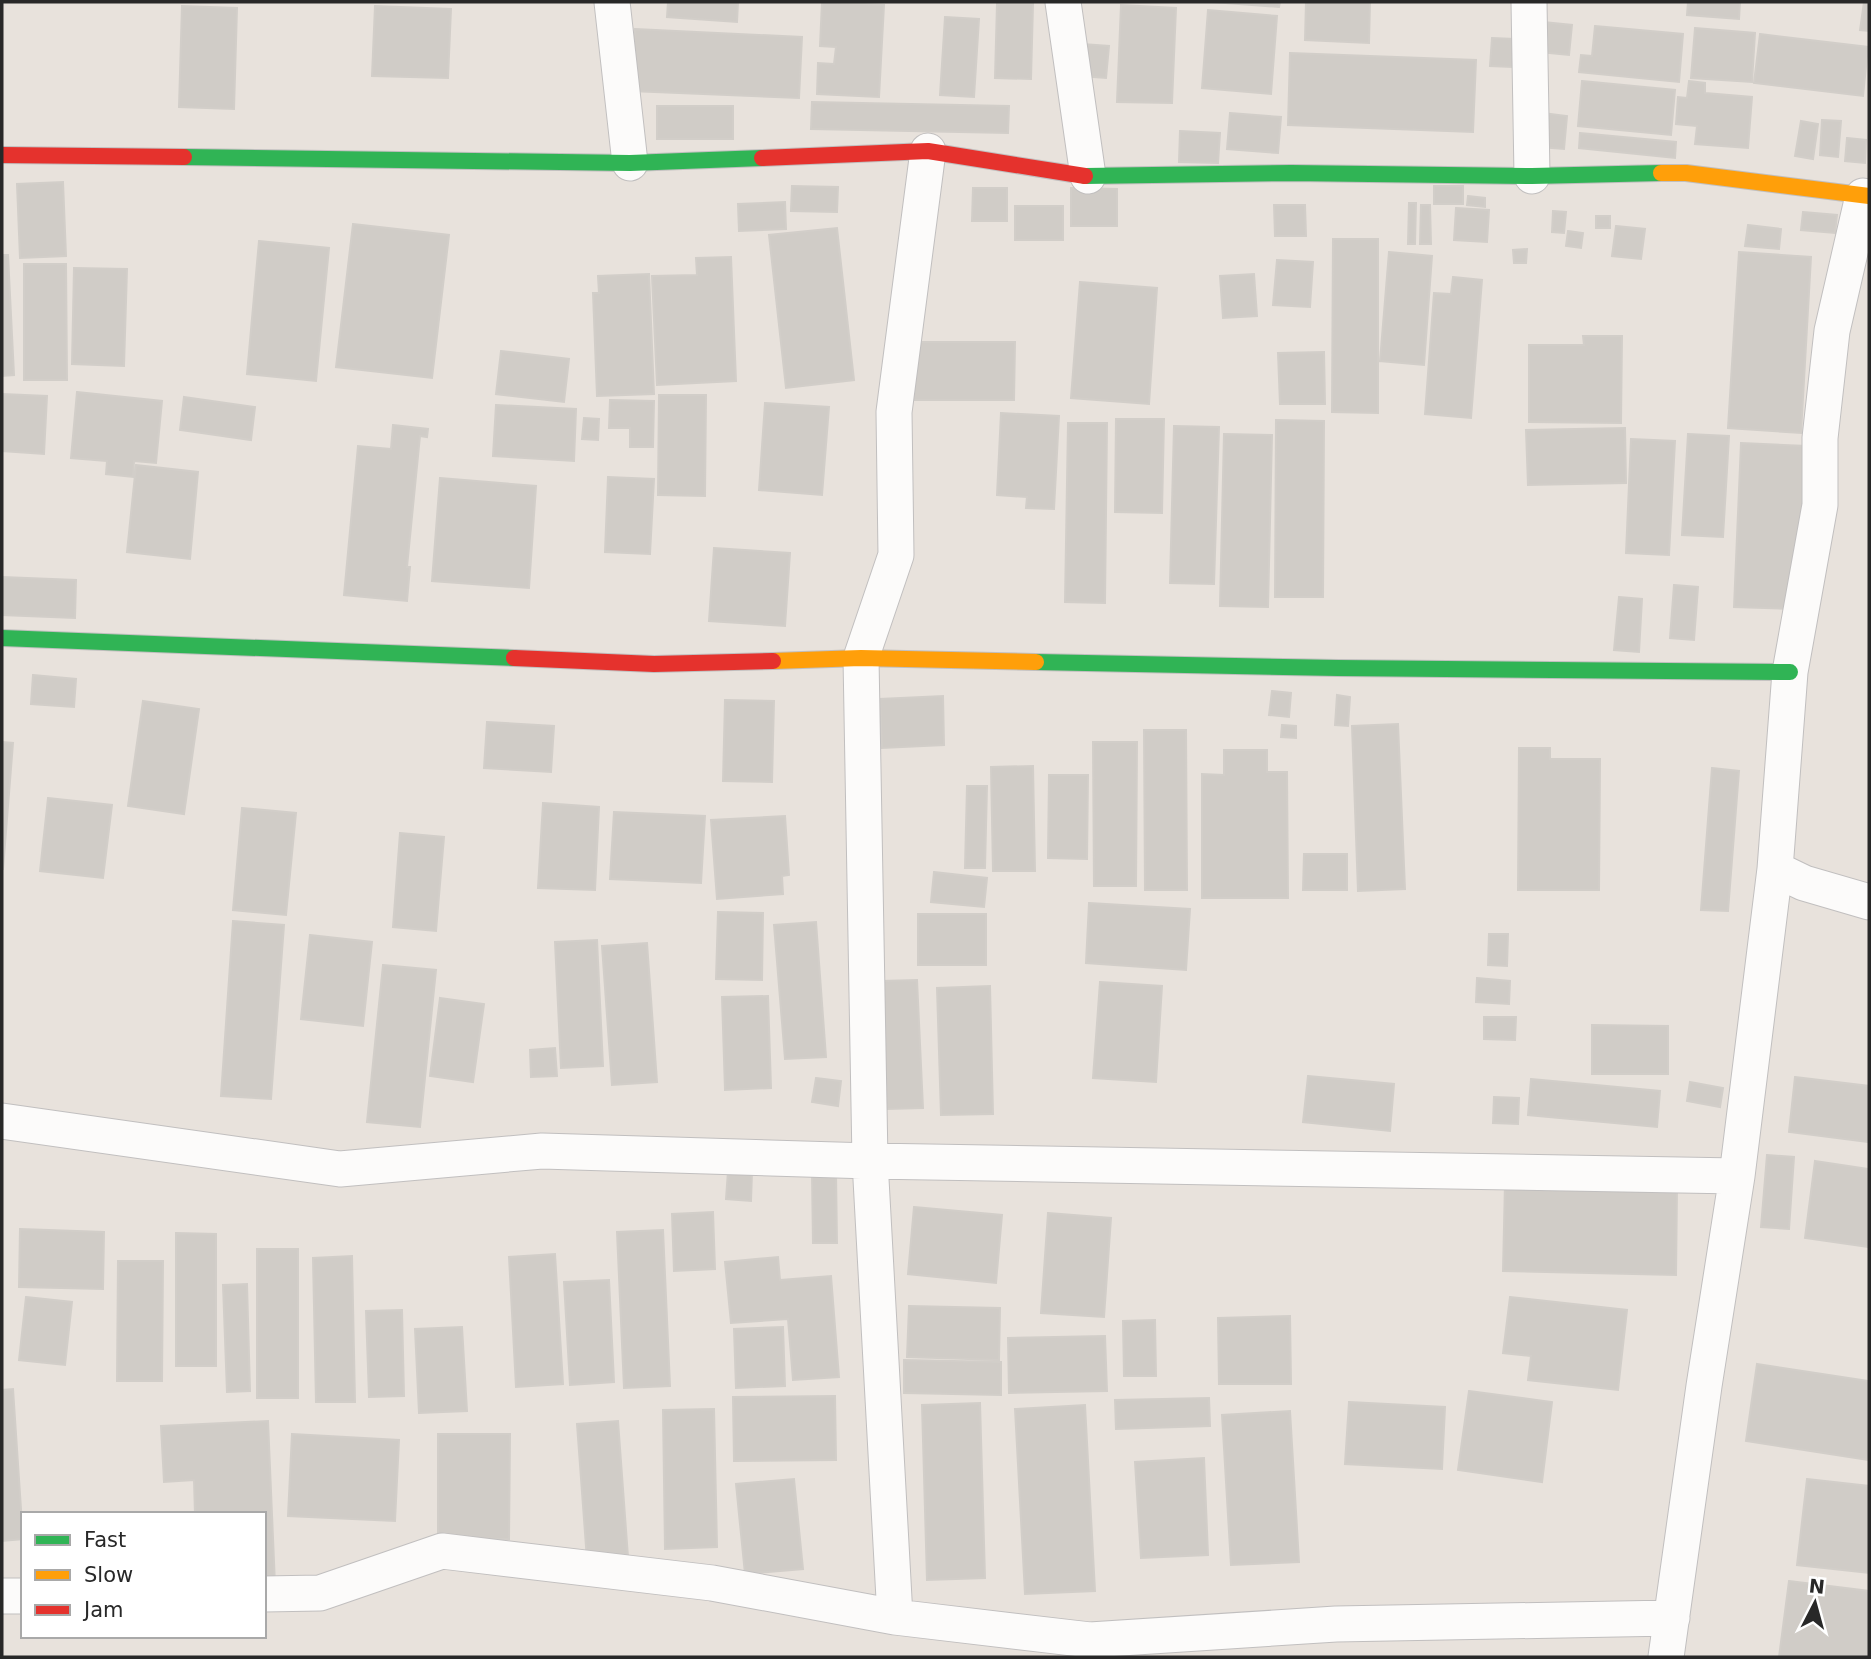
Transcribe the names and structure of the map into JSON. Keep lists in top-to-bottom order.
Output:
{
  "legend": ["Fast", "Slow", "Jam"],
  "north": "top"
}
